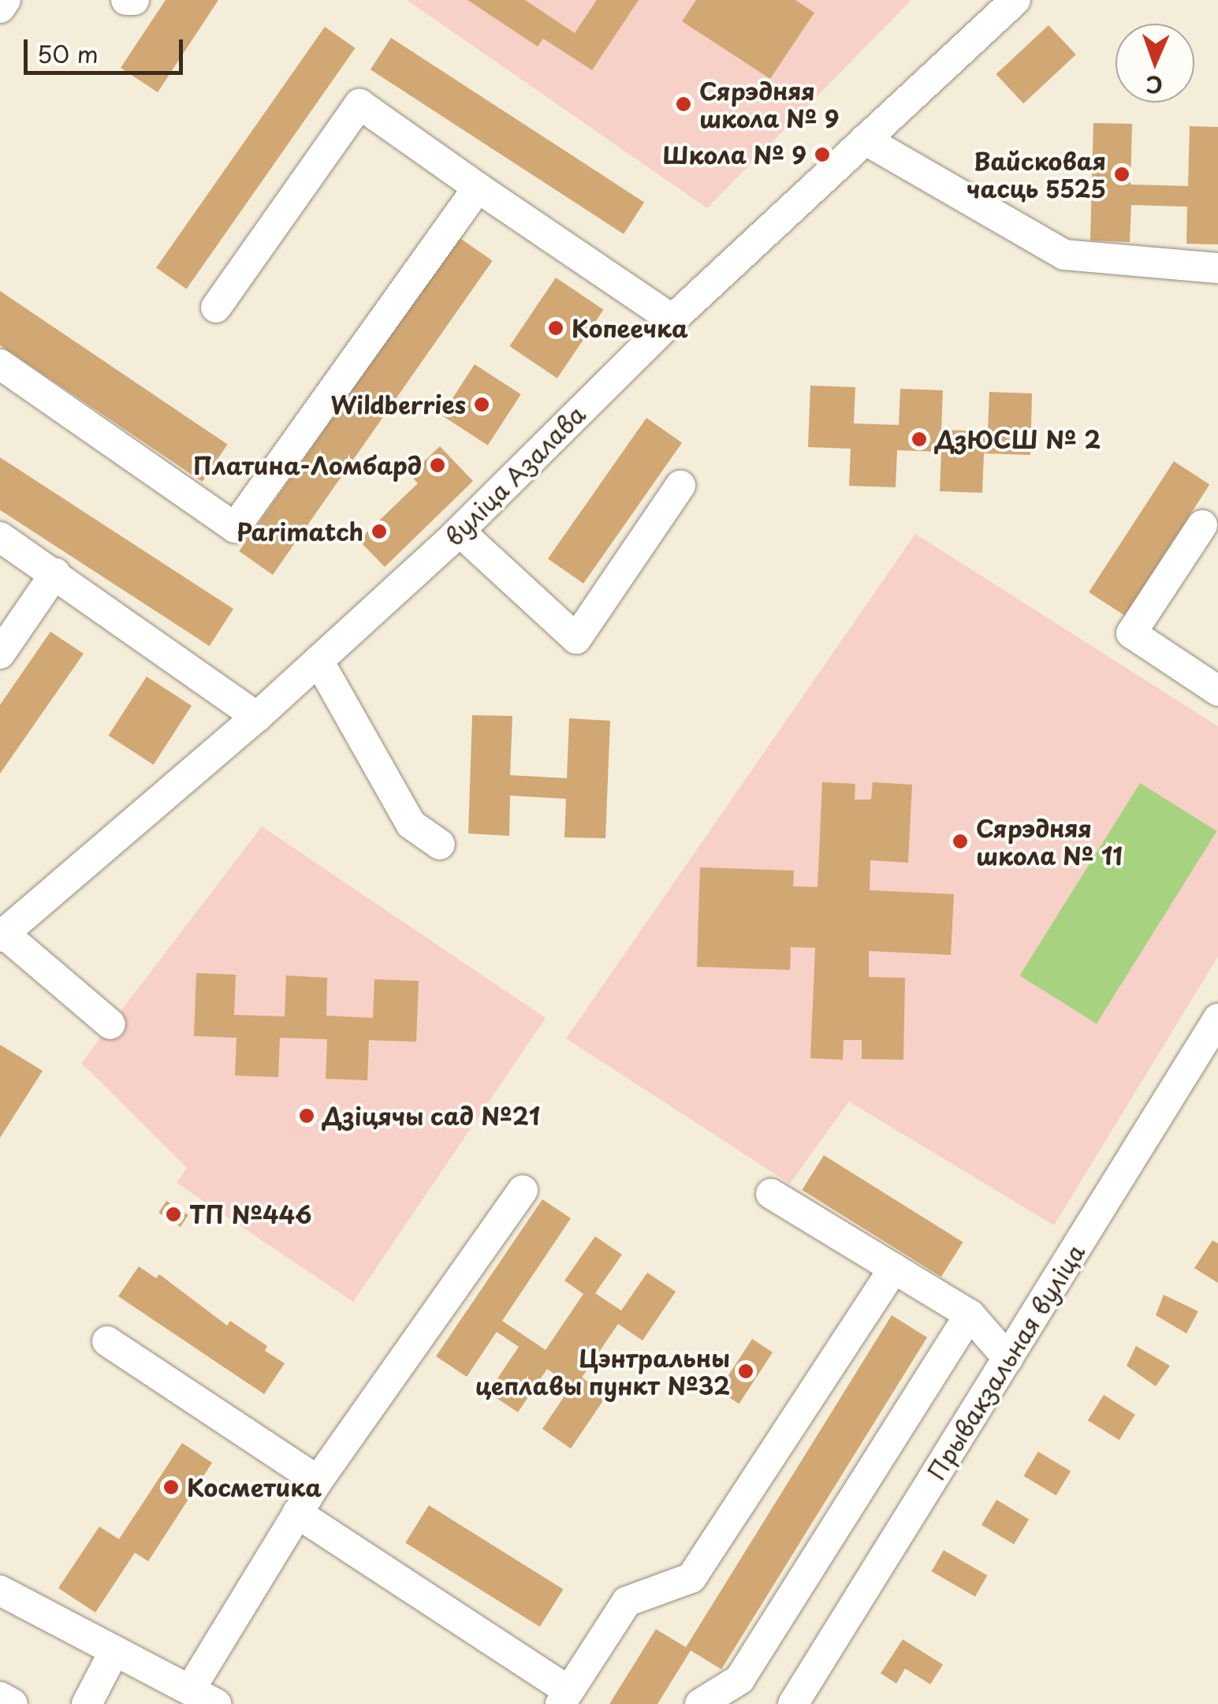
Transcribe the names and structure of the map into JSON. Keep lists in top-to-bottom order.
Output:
{
  "streets": {
    "street": ["вуліца Азалава", "Прывакзальная вуліца"]
  },
  "places": [
    "Сярэдняя школа № 9",
    "Школа № 9",
    "Вайсковая часць 5525",
    "Копеечка",
    "Wildberries",
    "ДзЮСШ № 2",
    "Платина-Ломбард",
    "Parimatch",
    "Сярэдняя школа № 11",
    "Дзіцячы сад №21",
    "ТП №446",
    "Цэнтральны цеплавы пункт №32",
    "Косметика"
  ],
  "scale_bar": "50 m",
  "north": "bottom"
}
